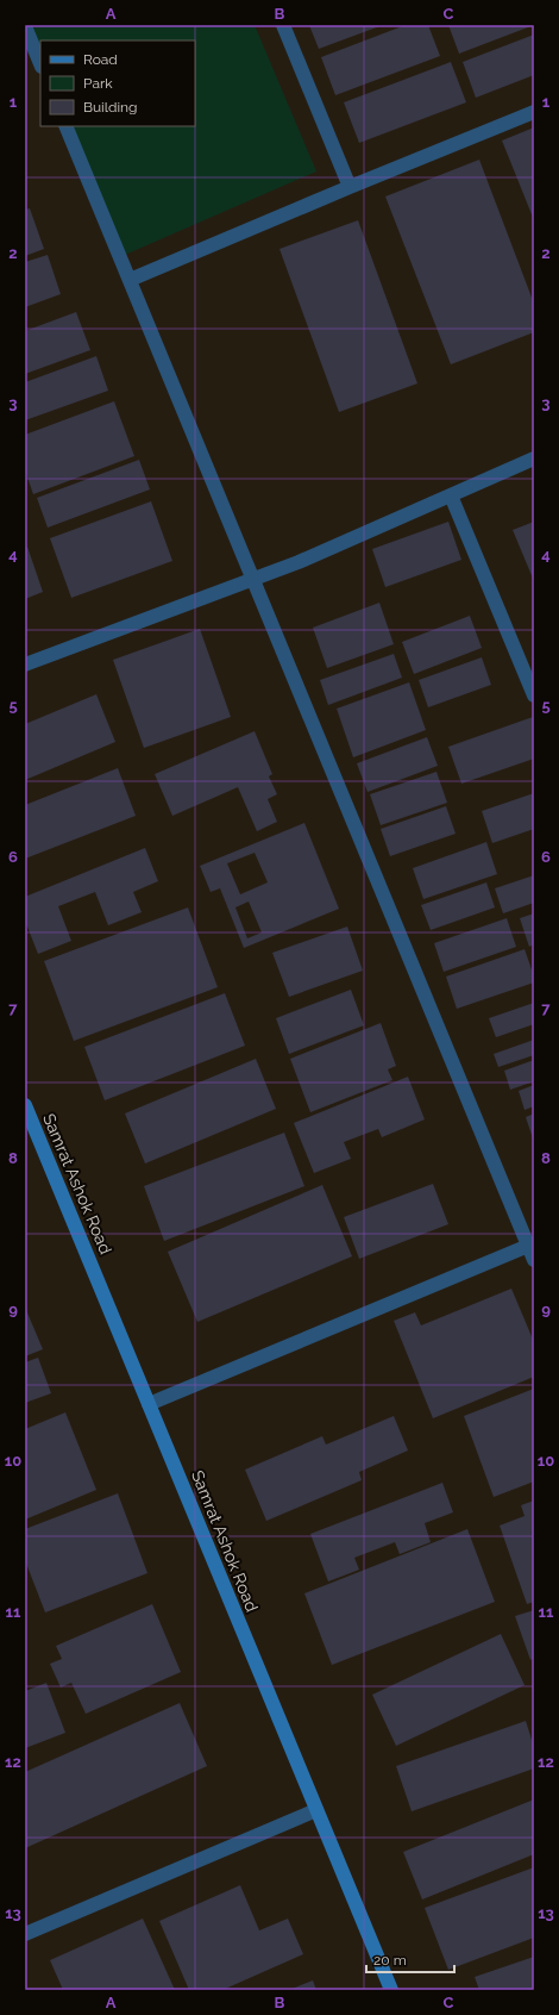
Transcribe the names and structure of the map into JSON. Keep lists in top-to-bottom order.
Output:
{
  "streets": {
    "street": ["Samrat Ashok Road"]
  },
  "legend": ["Road", "Park", "Building"],
  "scale_bar": "20 m",
  "grid": {
    "columns": ["A", "B", "C"],
    "rows": [
      "1",
      "2",
      "3",
      "4",
      "5",
      "6",
      "7",
      "8",
      "9",
      "10",
      "11",
      "12",
      "13"
    ]
  }
}
